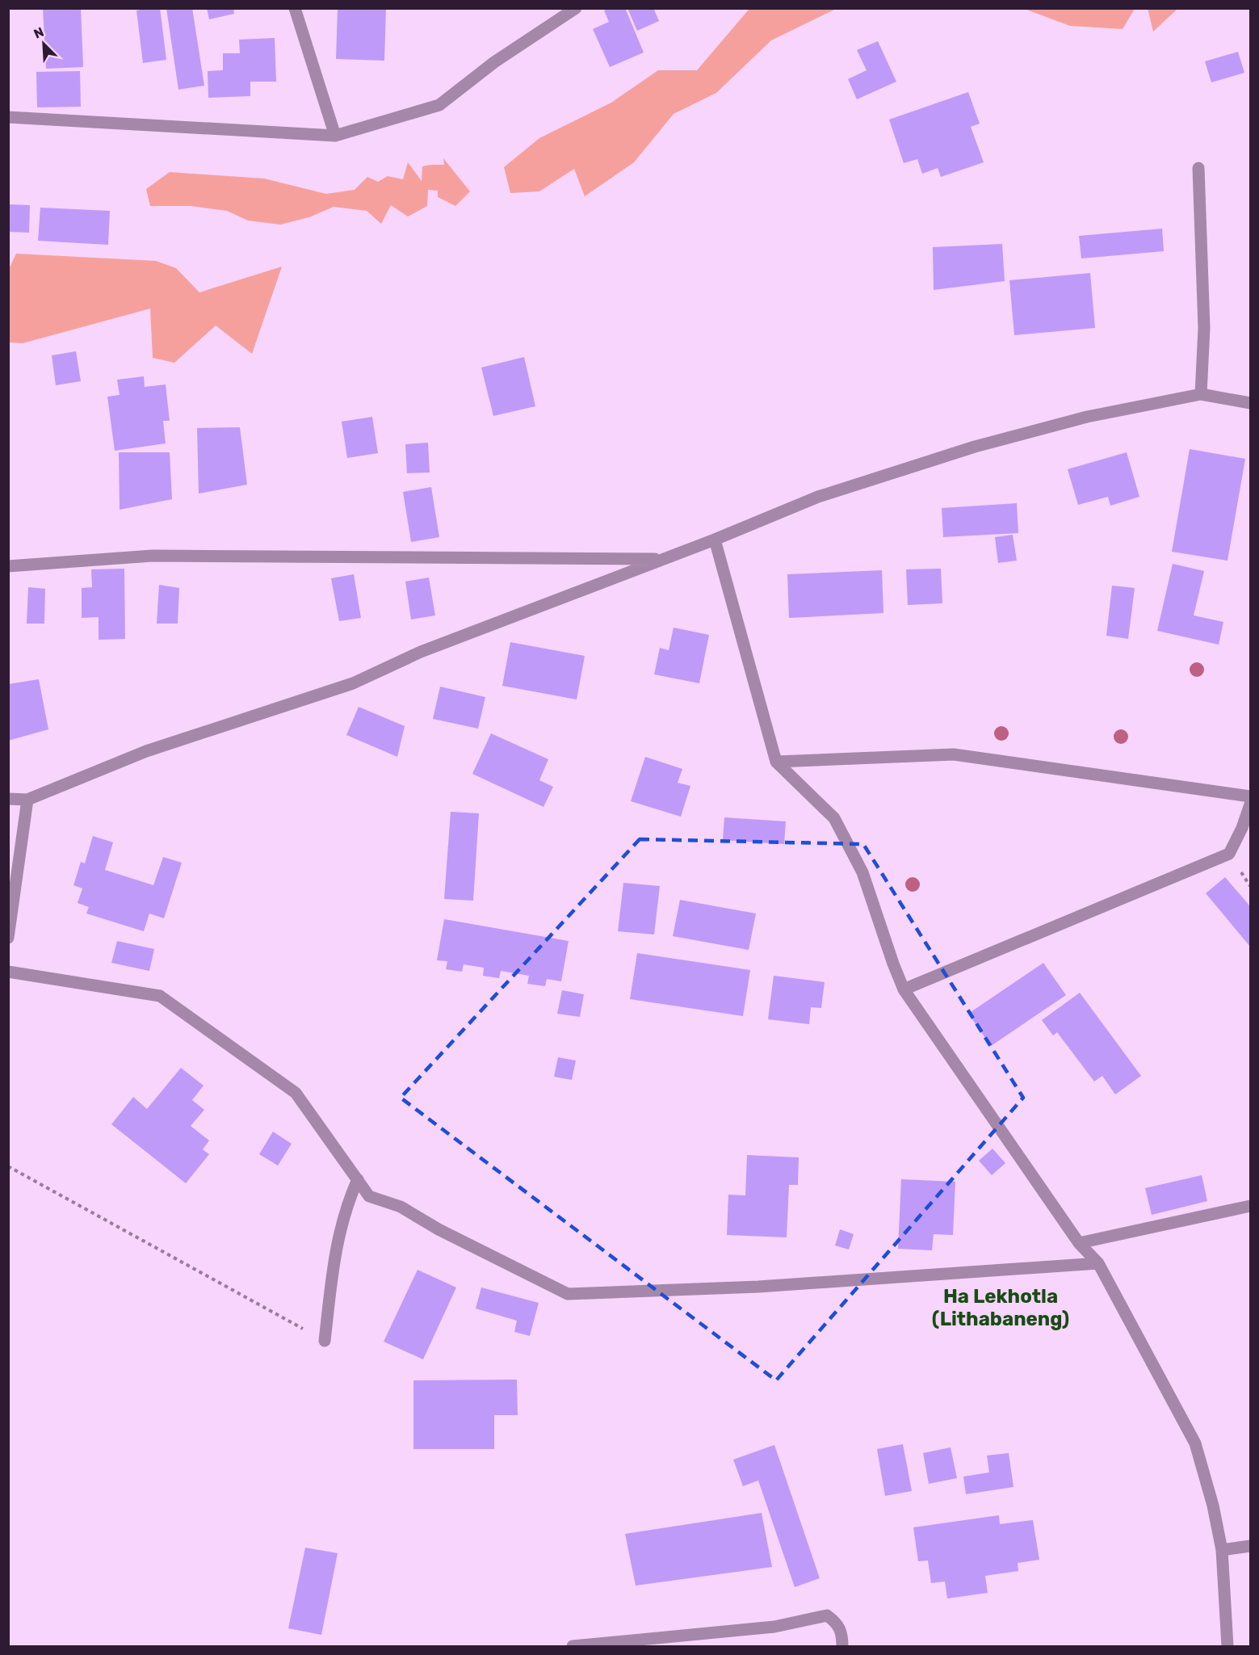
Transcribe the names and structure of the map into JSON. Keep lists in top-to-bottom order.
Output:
{
  "districts": ["Ha Lekhotla (Lithabaneng)"],
  "north": "top left"
}
